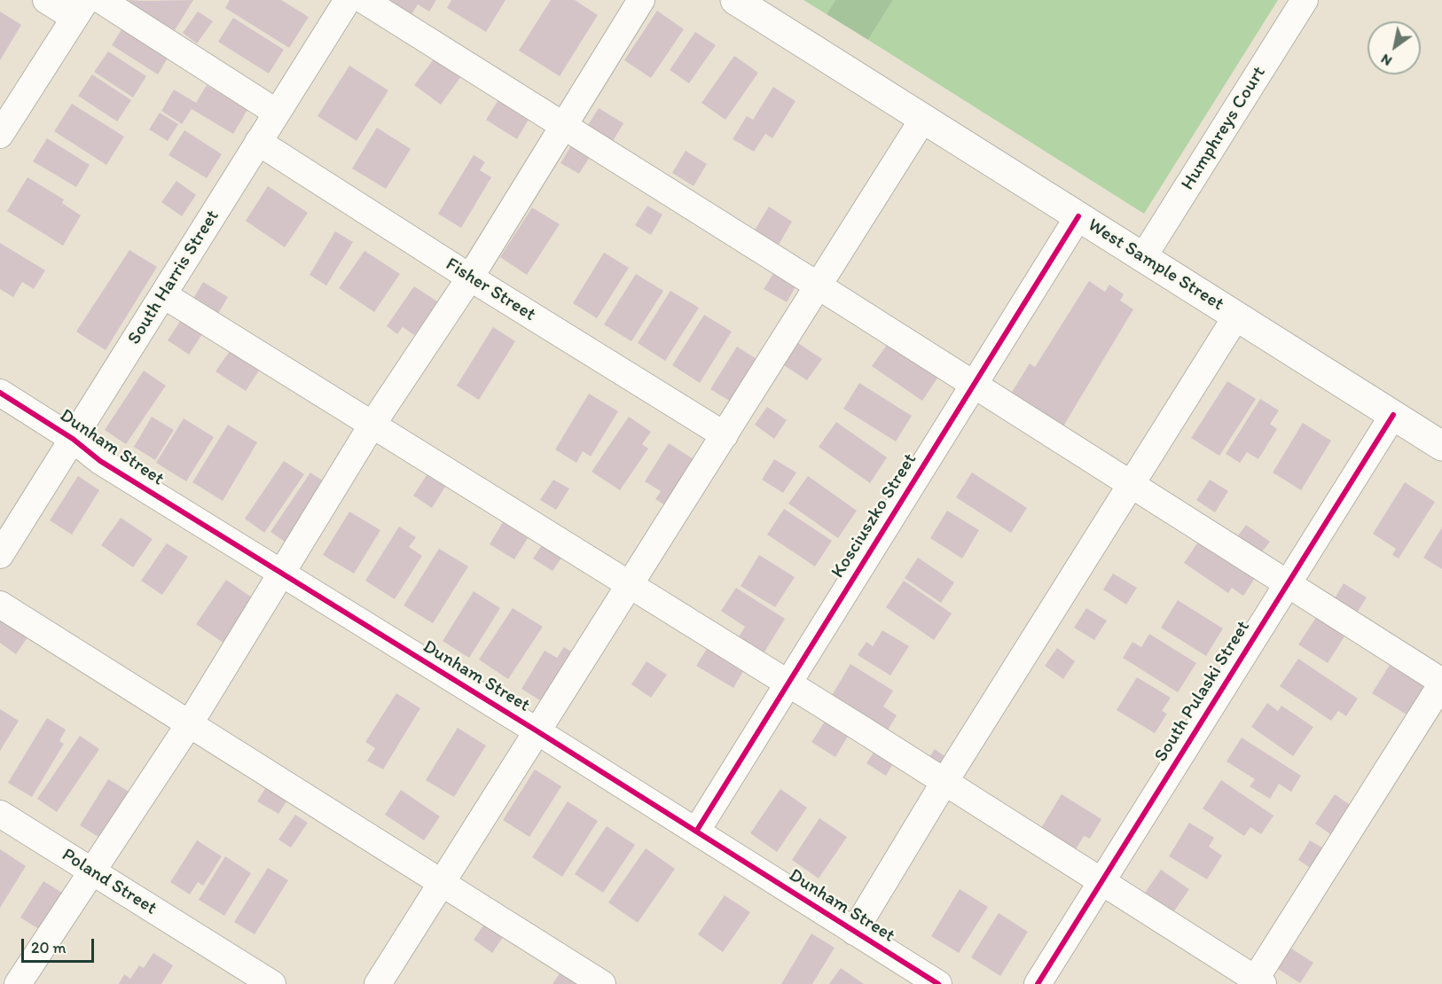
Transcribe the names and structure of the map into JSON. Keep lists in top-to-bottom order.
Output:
{
  "streets": {
    "main road": ["West Sample Street"],
    "street": [
      "Humphreys Court",
      "South Harris Street",
      "Fisher Street",
      "Dunham Street",
      "Kosciuszko Street",
      "South Pulaski Street",
      "Poland Street"
    ]
  },
  "crossings": [
    ["Humphreys Court", "West Sample Street"],
    ["West Sample Street", "Kosciuszko Street"],
    ["West Sample Street", "South Pulaski Street"],
    ["South Harris Street", "Fisher Street"],
    ["South Harris Street", "Dunham Street"],
    ["Dunham Street", "Kosciuszko Street"]
  ],
  "scale_bar": "20 m",
  "north": "bottom left"
}
